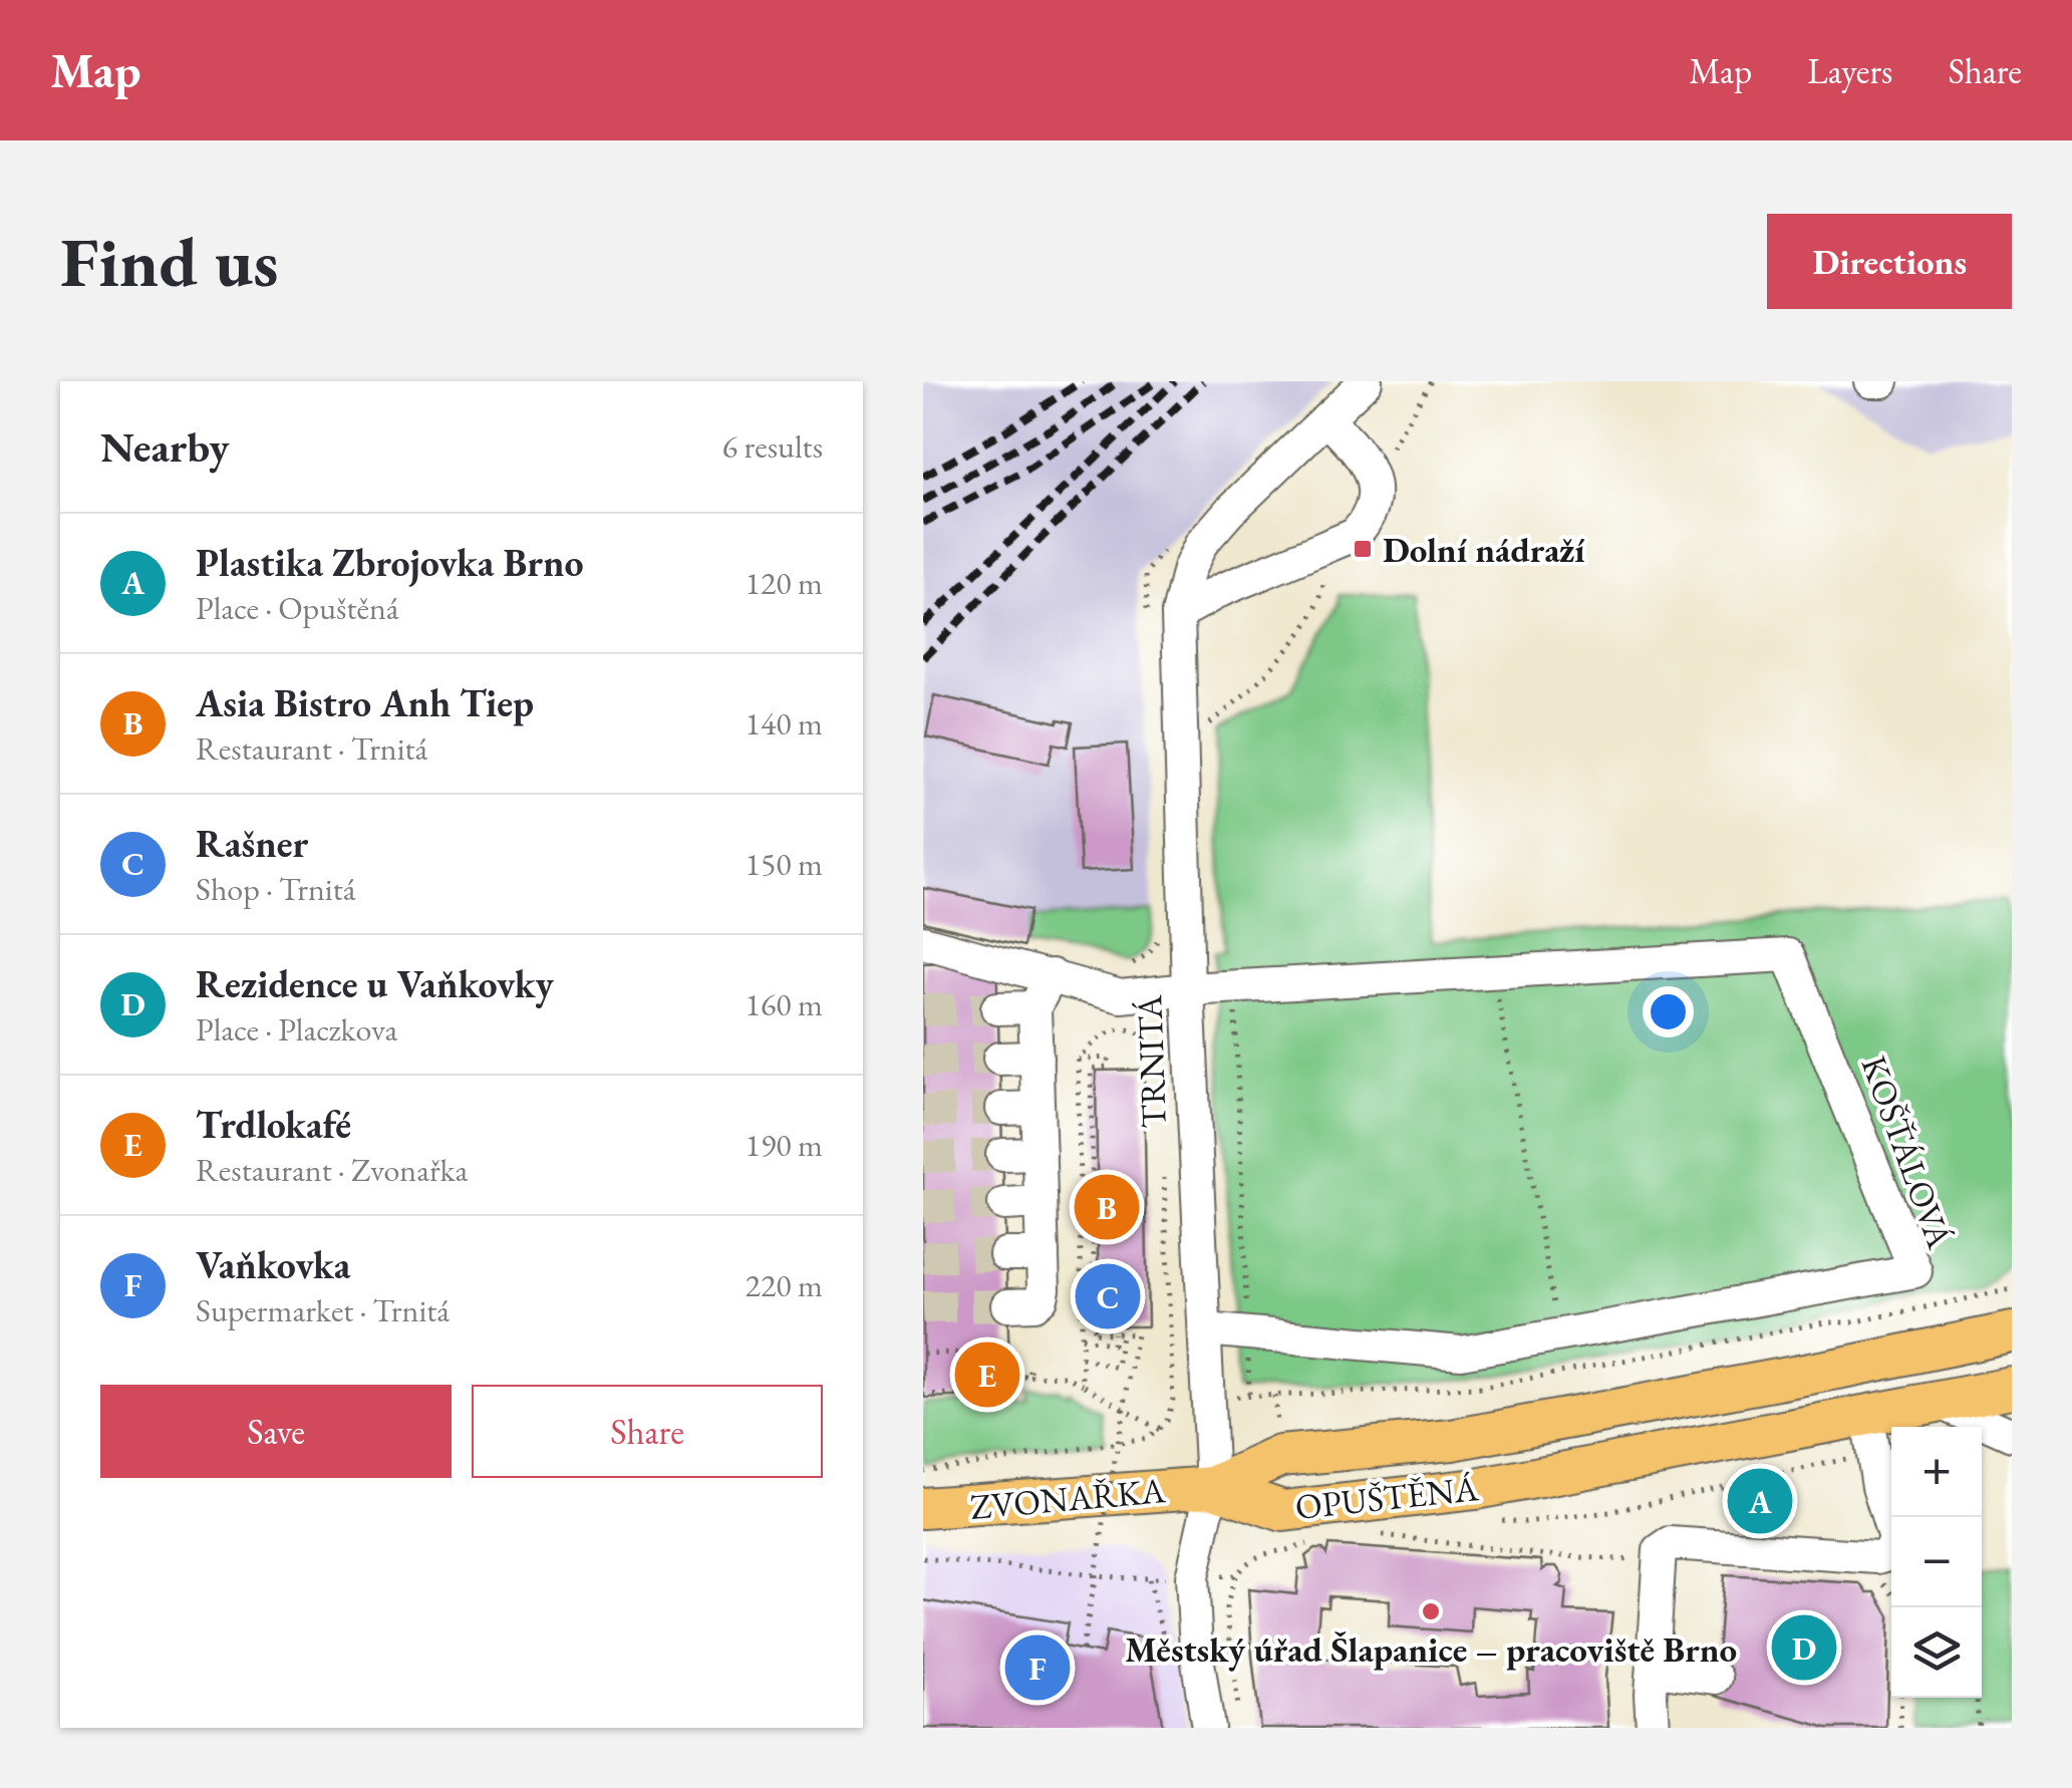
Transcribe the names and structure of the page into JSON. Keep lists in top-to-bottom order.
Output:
{
  "streets": {
    "main road": ["OPUŠTĚNÁ", "ZVONAŘKA"],
    "street": ["TRNITÁ", "KOŠŤÁLOVÁ"]
  },
  "crossings": [
    ["TRNITÁ", "KOŠŤÁLOVÁ"],
    ["TRNITÁ", "OPUŠTĚNÁ"],
    ["TRNITÁ", "ZVONAŘKA"],
    ["OPUŠTĚNÁ", "ZVONAŘKA"]
  ],
  "places": {
    "transit": ["Dolní nádraží"],
    "other": ["Městský úřad Šlapanice – pracoviště Brno"]
  },
  "page": {
    "header": "Map",
    "nav": ["Map", "Layers", "Share"],
    "buttons": [
      "Directions",
      ["Save", "Share"]
    ],
    "title": "Find us",
    "heading": ["Nearby", "6 results"],
    "list": [
      {
        "mark": "A",
        "name": "Plastika Zbrojovka Brno",
        "note": "Place · Opuštěná",
        "value": "120 m"
      },
      {
        "mark": "B",
        "name": "Asia Bistro Anh Tiep",
        "note": "Restaurant · Trnitá",
        "value": "140 m"
      },
      {
        "mark": "C",
        "name": "Rašner",
        "note": "Shop · Trnitá",
        "value": "150 m"
      },
      {
        "mark": "D",
        "name": "Rezidence u Vaňkovky",
        "note": "Place · Placzkova",
        "value": "160 m"
      },
      {
        "mark": "E",
        "name": "Trdlokafé",
        "note": "Restaurant · Zvonařka",
        "value": "190 m"
      },
      {
        "mark": "F",
        "name": "Vaňkovka",
        "note": "Supermarket · Trnitá",
        "value": "220 m"
      }
    ],
    "pins": [
      "B",
      "C",
      "E",
      "A",
      "D",
      "F"
    ],
    "map_buttons": ["+", "−"]
  }
}
